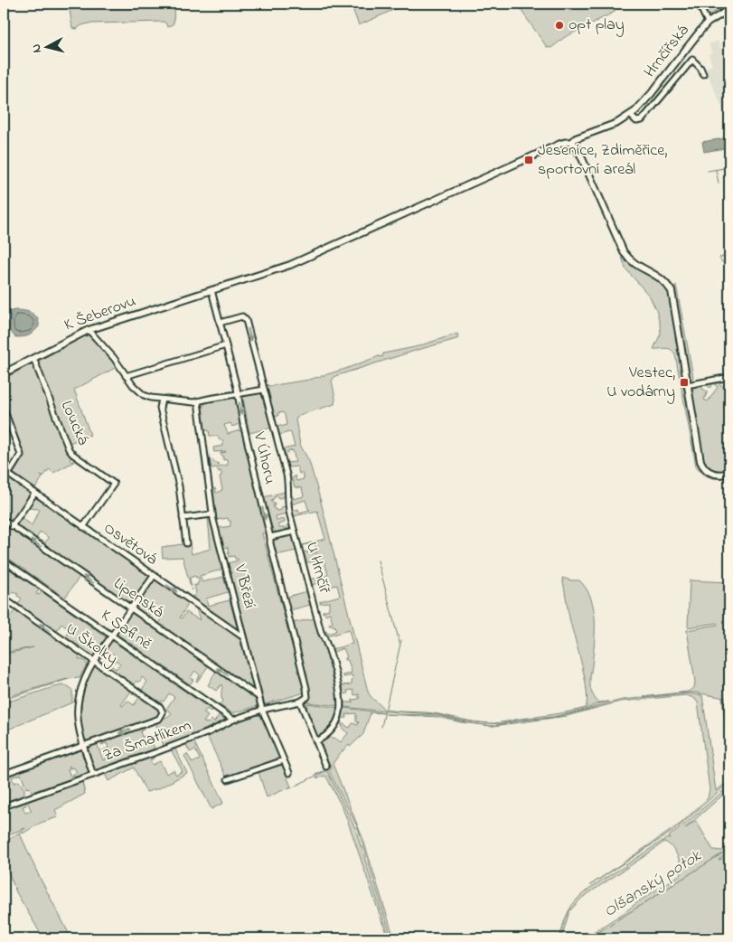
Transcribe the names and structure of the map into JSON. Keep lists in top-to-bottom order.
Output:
{
  "streets": {
    "street": [
      "Hrnčířská",
      "K Šeberovu",
      "Loucká",
      "V Úhoru",
      "Osvětová",
      "U Hrnčíř",
      "V Březí",
      "Lipenská",
      "K Safině",
      "U Školky",
      "Za Šmatlíkem"
    ]
  },
  "crossings": [
    ["Hrnčířská", "K Šeberovu"],
    ["K Šeberovu", "Loucká"],
    ["K Šeberovu", "V Úhoru"],
    ["Loucká", "Osvětová"],
    ["V Úhoru", "U Hrnčíř"],
    ["V Úhoru", "Za Šmatlíkem"],
    ["Osvětová", "V Březí"],
    ["V Březí", "Lipenská"],
    ["V Březí", "Za Šmatlíkem"],
    ["K Safině", "Za Šmatlíkem"]
  ],
  "one_way": ["Osvětová", "Lipenská"],
  "water": ["Olšanský potok"],
  "places": {
    "other": ["opt play"],
    "transit": ["Jesenice, Zdiměřice, sportovní areál", "Vestec, U vodárny"]
  },
  "north": "left"
}
